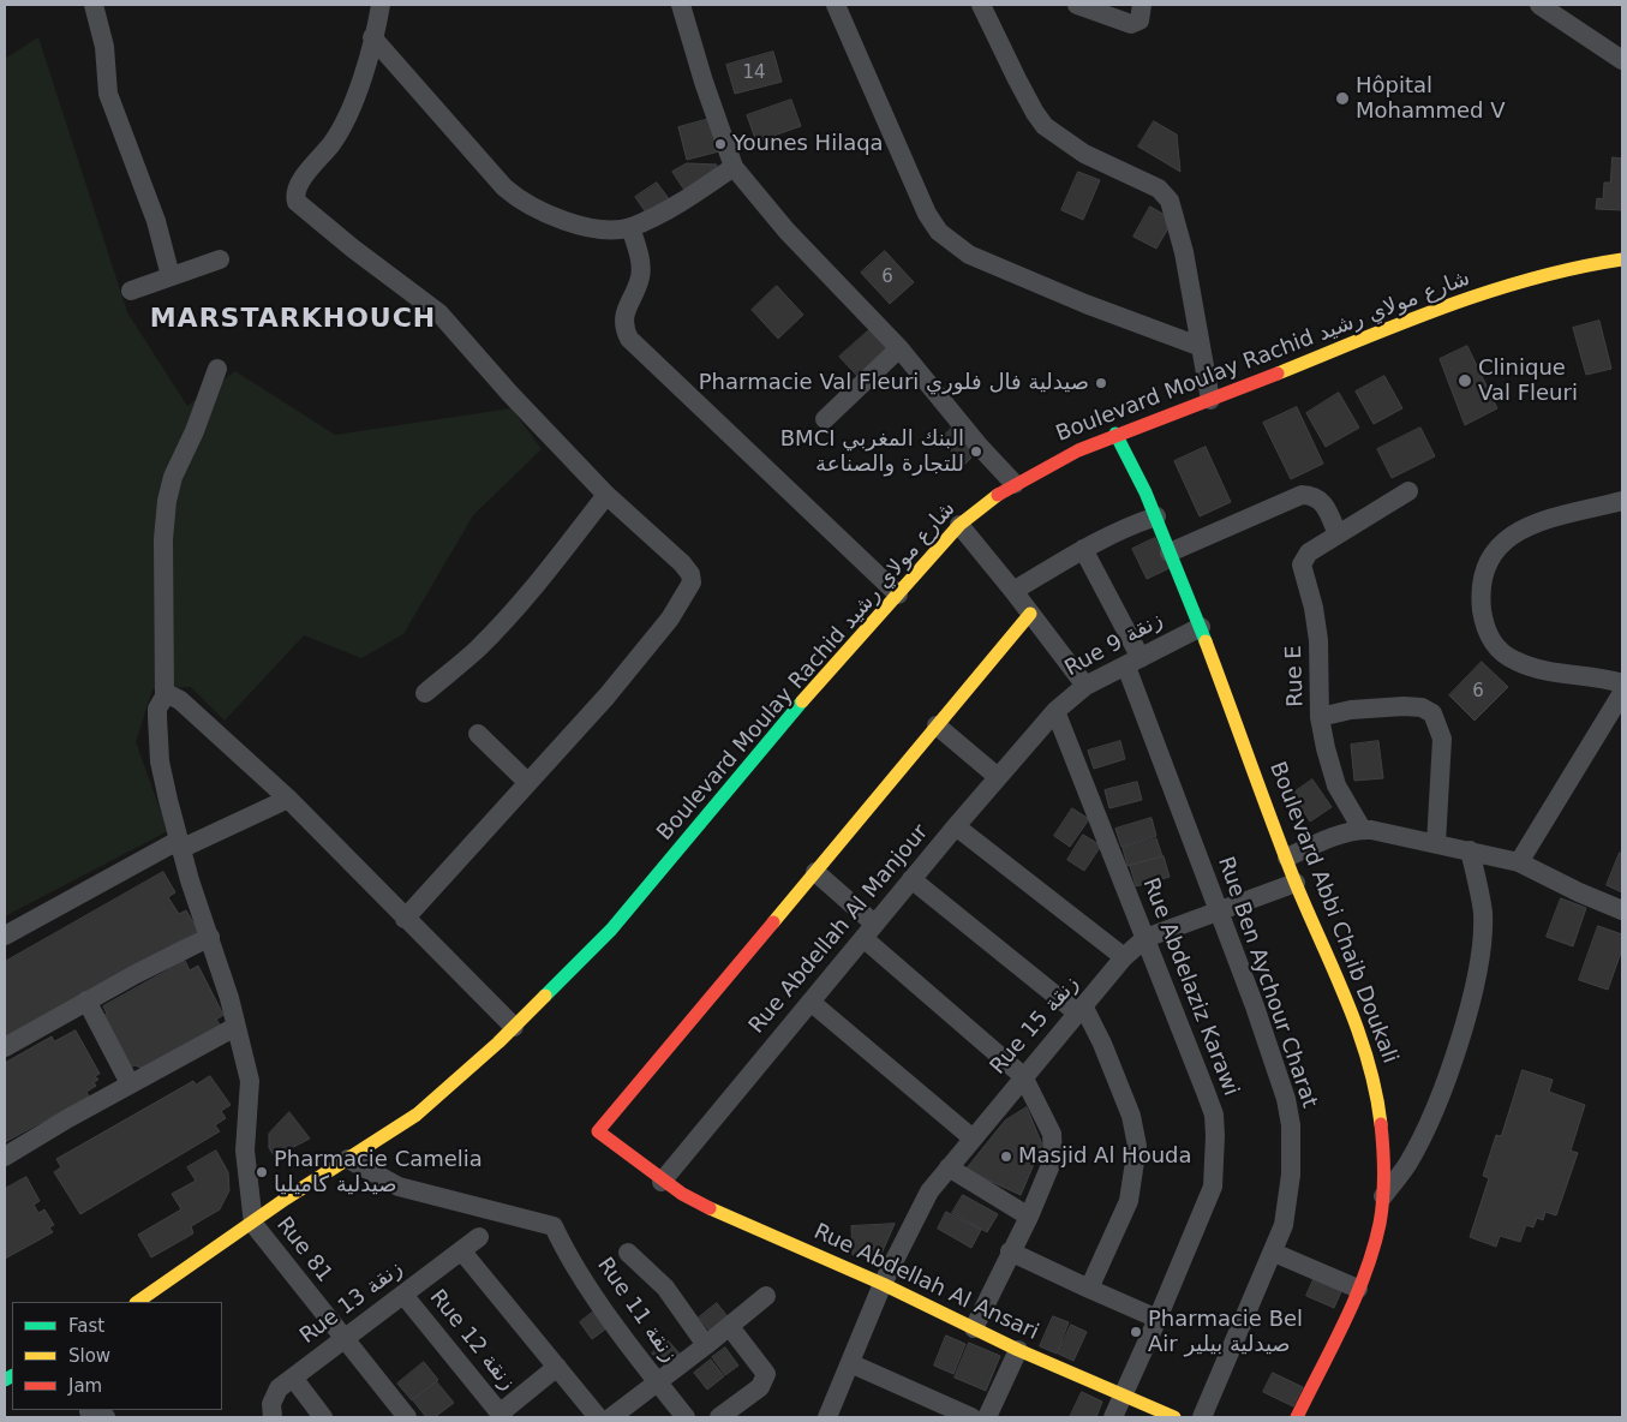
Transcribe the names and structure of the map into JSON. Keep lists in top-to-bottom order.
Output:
{
  "streets": {
    "street": [
      "Boulevard Moulay Rachid شارع مولاي رشيد",
      "Rue 9 زنقة",
      "Rue E",
      "Boulevard Abbi Chaib Doukali",
      "Rue Abdellah Al Manjour",
      "Rue Ben Aychour Charat",
      "Rue Abdelaziz Karawi",
      "Rue 15 زنقة",
      "Rue 81",
      "Rue Abdellah Al Ansari",
      "Rue 13 زنقة",
      "Rue 11 زنقة",
      "Rue 12 زنقة"
    ]
  },
  "crossings": [
    ["Boulevard Moulay Rachid شارع مولاي رشيد", "Boulevard Abbi Chaib Doukali"],
    ["Boulevard Moulay Rachid شارع مولاي رشيد", "Rue 81"],
    ["Boulevard Moulay Rachid شارع مولاي رشيد", "Rue 11 زنقة"],
    ["Rue 9 زنقة", "Boulevard Abbi Chaib Doukali"],
    ["Rue 9 زنقة", "Rue Abdellah Al Manjour"],
    ["Rue 9 زنقة", "Rue Ben Aychour Charat"],
    ["Rue 9 زنقة", "Rue Abdelaziz Karawi"],
    ["Boulevard Abbi Chaib Doukali", "Rue 15 زنقة"],
    ["Rue Abdellah Al Manjour", "Rue Abdelaziz Karawi"],
    ["Rue Abdellah Al Manjour", "Rue Abdellah Al Ansari"],
    ["Rue Ben Aychour Charat", "Rue 15 زنقة"],
    ["Rue Abdelaziz Karawi", "Rue 15 زنقة"],
    ["Rue Abdelaziz Karawi", "Rue Abdellah Al Ansari"],
    ["Rue 15 زنقة", "Rue Abdellah Al Ansari"],
    ["Rue 81", "Rue 13 زنقة"],
    ["Rue 13 زنقة", "Rue 12 زنقة"]
  ],
  "districts": ["MARSTARKHOUCH"],
  "places": [
    "Hôpital Mohammed V",
    "Younes Hilaqa",
    "Clinique Val Fleuri",
    "Pharmacie Val Fleuri صيدلية فال فلوري",
    "BMCI البنك المغربي للتجارة والصناعة",
    "Masjid Al Houda",
    "Pharmacie Camelia صيدلية كاميليا",
    "Pharmacie Bel Air صيدلية بيلير"
  ],
  "house_numbers": ["14", "6", "6"],
  "legend": ["Fast", "Slow", "Jam"]
}
